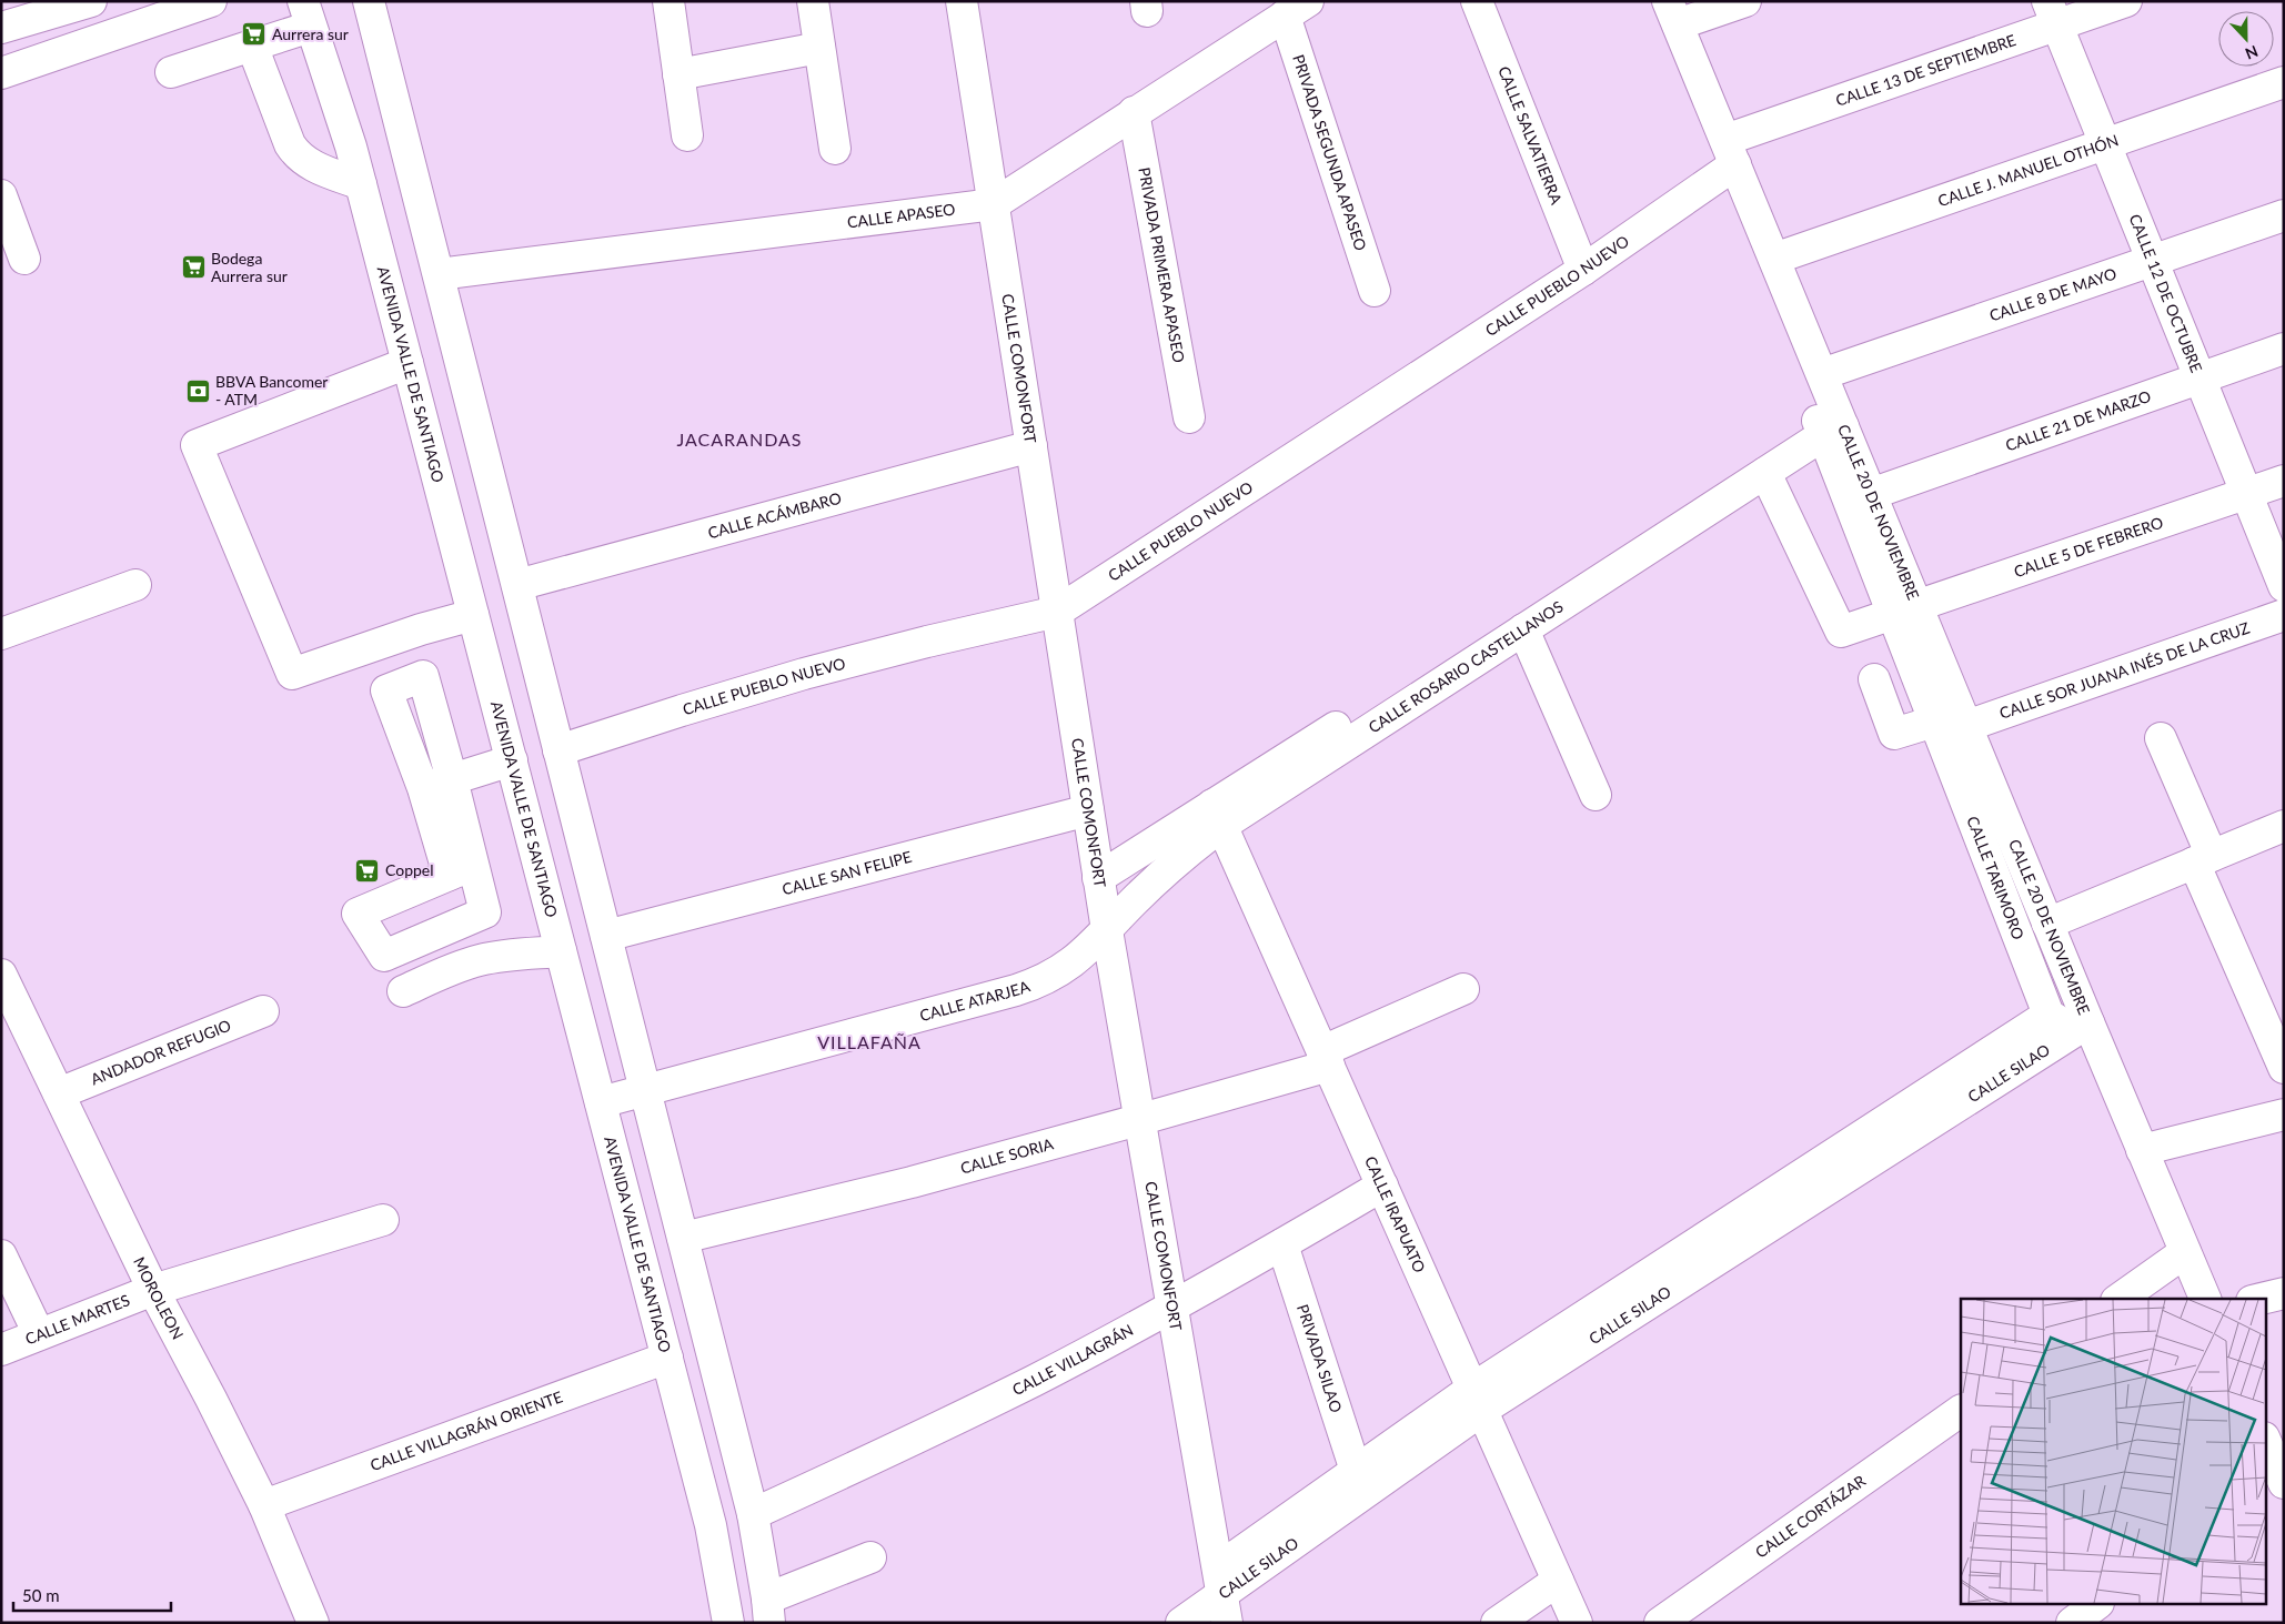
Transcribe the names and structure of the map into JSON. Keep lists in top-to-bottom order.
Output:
{
  "streets": {
    "street": [
      "CALLE 13 DE SEPTIEMBRE",
      "CALLE SALVATIERRA",
      "PRIVADA SEGUNDA APASEO",
      "CALLE J. MANUEL OTHÓN",
      "CALLE APASEO",
      "PRIVADA PRIMERA APASEO",
      "CALLE PUEBLO NUEVO",
      "CALLE 12 DE OCTUBRE",
      "CALLE 8 DE MAYO",
      "CALLE COMONFORT",
      "AVENIDA VALLE DE SANTIAGO",
      "CALLE 21 DE MARZO",
      "CALLE 20 DE NOVIEMBRE",
      "CALLE ACÁMBARO",
      "CALLE 5 DE FEBRERO",
      "CALLE ROSARIO CASTELLANOS",
      "CALLE SOR JUANA INÉS DE LA CRUZ",
      "CALLE SAN FELIPE",
      "CALLE TARIMORO",
      "CALLE ATARJEA",
      "ANDADOR REFUGIO",
      "CALLE SILAO",
      "CALLE SORIA",
      "CALLE IRAPUATO",
      "MOROLEON",
      "CALLE MARTES",
      "PRIVADA SILAO",
      "CALLE VILLAGRÁN",
      "CALLE VILLAGRÁN ORIENTE",
      "CALLE CORTÁZAR"
    ]
  },
  "crossings": [
    ["CALLE 13 DE SEPTIEMBRE", "CALLE PUEBLO NUEVO"],
    ["CALLE 13 DE SEPTIEMBRE", "CALLE 12 DE OCTUBRE"],
    ["CALLE 13 DE SEPTIEMBRE", "CALLE 20 DE NOVIEMBRE"],
    ["CALLE SALVATIERRA", "CALLE PUEBLO NUEVO"],
    ["PRIVADA SEGUNDA APASEO", "CALLE APASEO"],
    ["CALLE J. MANUEL OTHÓN", "CALLE 12 DE OCTUBRE"],
    ["CALLE J. MANUEL OTHÓN", "CALLE 20 DE NOVIEMBRE"],
    ["CALLE APASEO", "PRIVADA PRIMERA APASEO"],
    ["CALLE APASEO", "CALLE COMONFORT"],
    ["CALLE PUEBLO NUEVO", "CALLE COMONFORT"],
    ["CALLE PUEBLO NUEVO", "CALLE 20 DE NOVIEMBRE"],
    ["CALLE 12 DE OCTUBRE", "CALLE 8 DE MAYO"],
    ["CALLE 12 DE OCTUBRE", "CALLE 21 DE MARZO"],
    ["CALLE 12 DE OCTUBRE", "CALLE 5 DE FEBRERO"],
    ["CALLE 8 DE MAYO", "CALLE 20 DE NOVIEMBRE"],
    ["CALLE COMONFORT", "CALLE ACÁMBARO"],
    ["CALLE COMONFORT", "CALLE ROSARIO CASTELLANOS"],
    ["CALLE COMONFORT", "CALLE SAN FELIPE"],
    ["CALLE COMONFORT", "CALLE ATARJEA"],
    ["CALLE COMONFORT", "CALLE SILAO"],
    ["CALLE COMONFORT", "CALLE SORIA"],
    ["CALLE COMONFORT", "CALLE VILLAGRÁN"],
    ["AVENIDA VALLE DE SANTIAGO", "CALLE ATARJEA"],
    ["AVENIDA VALLE DE SANTIAGO", "CALLE VILLAGRÁN ORIENTE"],
    ["CALLE 21 DE MARZO", "CALLE 20 DE NOVIEMBRE"],
    ["CALLE 20 DE NOVIEMBRE", "CALLE 5 DE FEBRERO"],
    ["CALLE 20 DE NOVIEMBRE", "CALLE ROSARIO CASTELLANOS"],
    ["CALLE 20 DE NOVIEMBRE", "CALLE SOR JUANA INÉS DE LA CRUZ"],
    ["CALLE 20 DE NOVIEMBRE", "CALLE TARIMORO"],
    ["CALLE 20 DE NOVIEMBRE", "CALLE SILAO"],
    ["CALLE 5 DE FEBRERO", "CALLE ROSARIO CASTELLANOS"],
    ["CALLE 5 DE FEBRERO", "CALLE TARIMORO"],
    ["CALLE ROSARIO CASTELLANOS", "CALLE TARIMORO"],
    ["CALLE ROSARIO CASTELLANOS", "CALLE ATARJEA"],
    ["CALLE ROSARIO CASTELLANOS", "CALLE IRAPUATO"],
    ["CALLE TARIMORO", "CALLE SILAO"],
    ["ANDADOR REFUGIO", "MOROLEON"],
    ["CALLE SILAO", "CALLE IRAPUATO"],
    ["CALLE SILAO", "PRIVADA SILAO"],
    ["CALLE SORIA", "CALLE IRAPUATO"],
    ["CALLE IRAPUATO", "CALLE VILLAGRÁN"],
    ["MOROLEON", "CALLE MARTES"],
    ["MOROLEON", "CALLE VILLAGRÁN ORIENTE"],
    ["PRIVADA SILAO", "CALLE VILLAGRÁN"]
  ],
  "districts": ["JACARANDAS", "VILLAFAÑA"],
  "places": {
    "supermarket": ["Aurrera sur", "Bodega Aurrera sur", "Coppel"],
    "bank": ["BBVA Bancomer - ATM"]
  },
  "scale_bar": "50 m",
  "north": "bottom"
}
